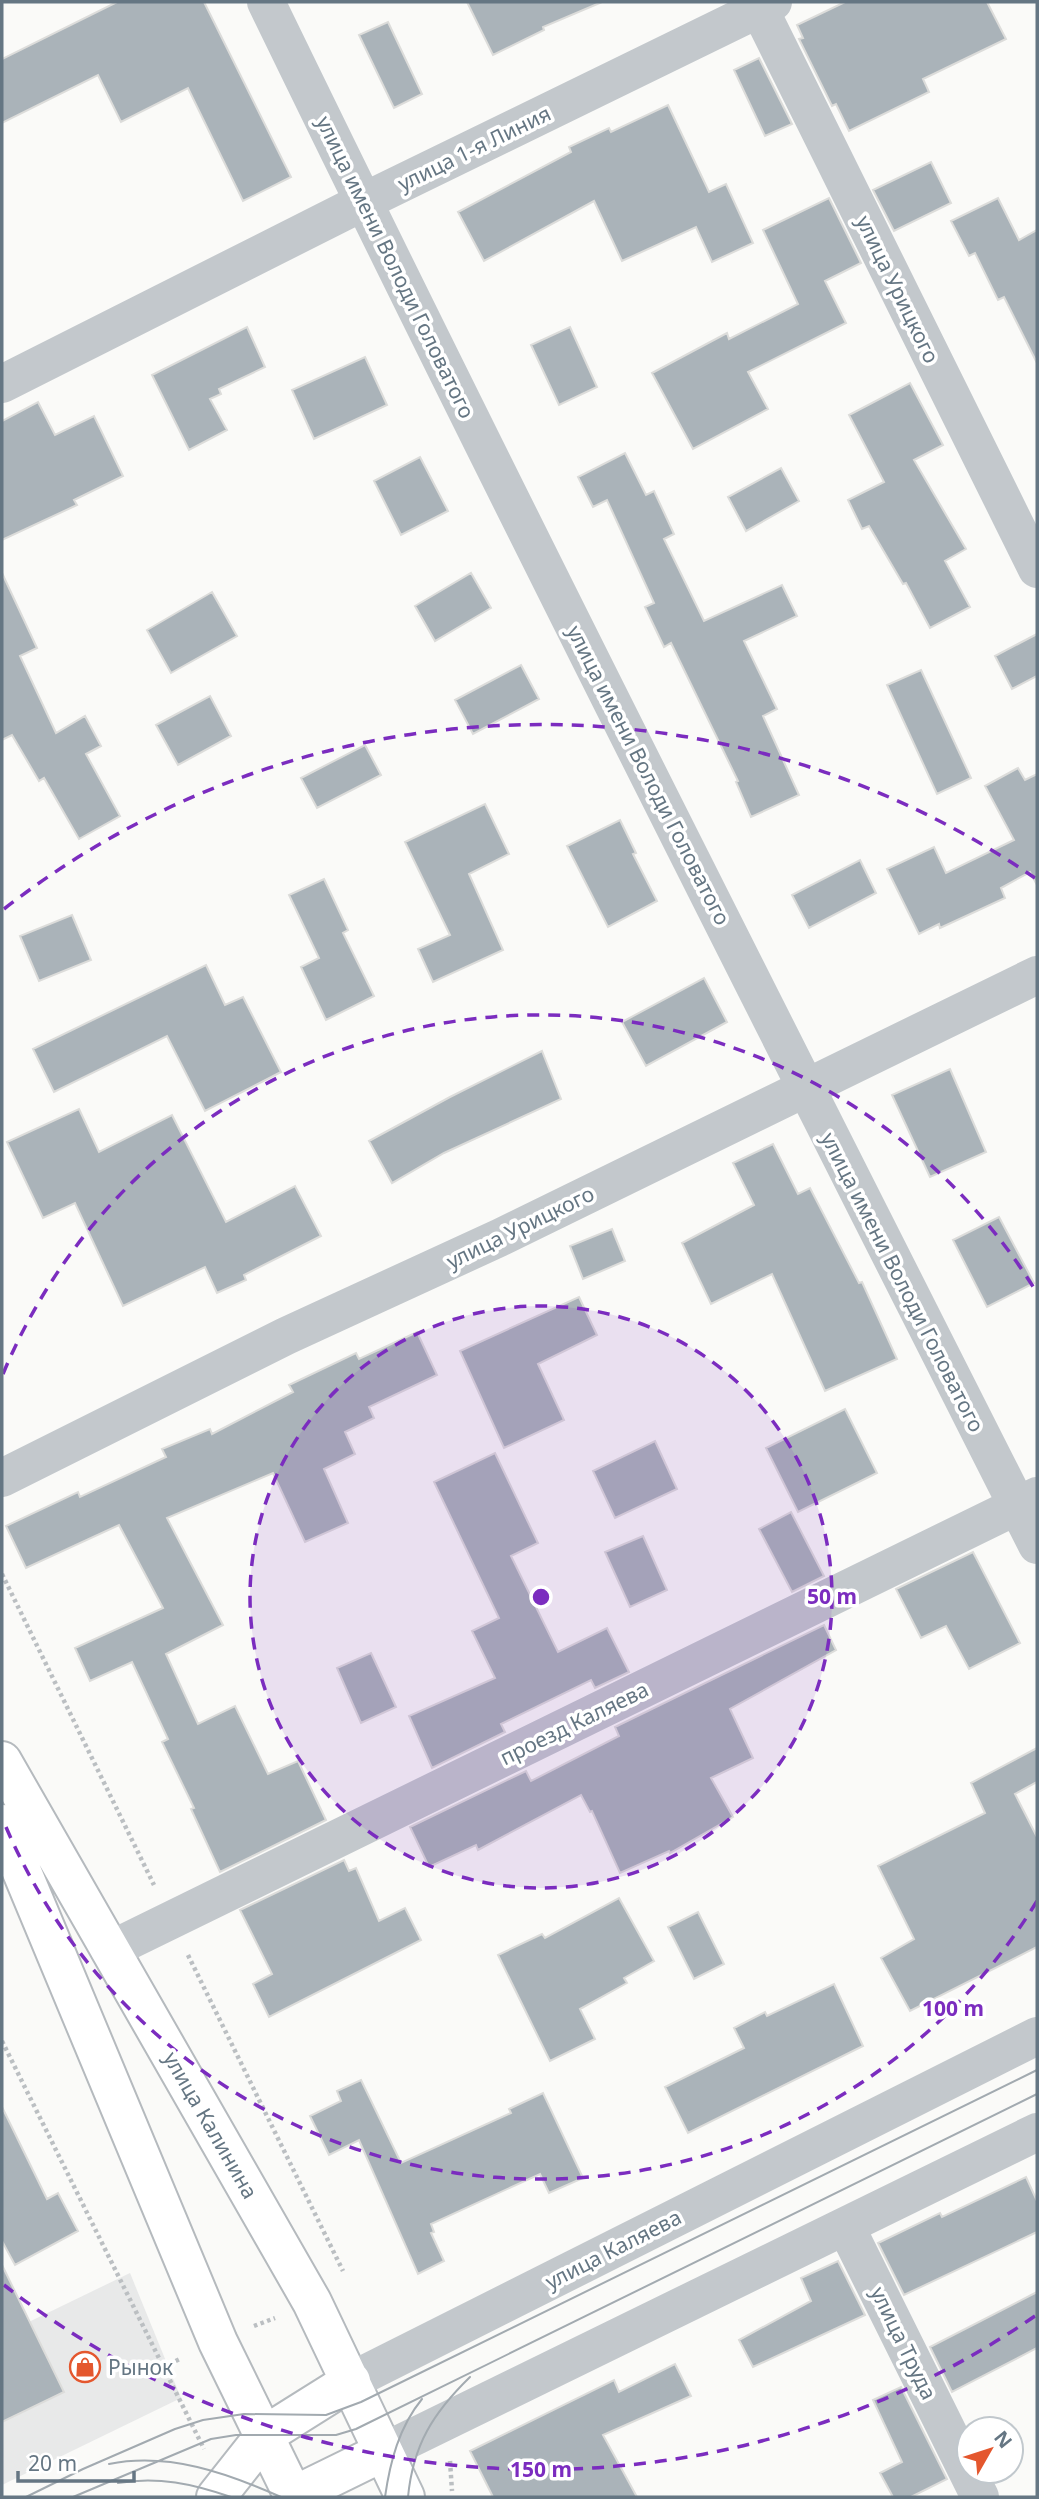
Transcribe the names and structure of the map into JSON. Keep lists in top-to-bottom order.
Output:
{
  "streets": {
    "main road": ["улица Калинина", "улица Каляева"],
    "street": [
      "улица 1-я Линия",
      "улица имени Володи Головатого",
      "улица Урицкого",
      "проезд Каляева",
      "улица Труда"
    ]
  },
  "crossings": [
    ["улица 1-я Линия", "улица имени Володи Головатого"],
    ["улица 1-я Линия", "улица Урицкого"],
    ["улица имени Володи Головатого", "улица Урицкого"],
    ["улица имени Володи Головатого", "проезд Каляева"],
    ["проезд Каляева", "улица Калинина"],
    ["улица Калинина", "улица Каляева"]
  ],
  "places": {
    "shop": ["Рынок"]
  },
  "scale_bar": "20 m",
  "north": "top right",
  "rings": ["50 m", "100 m", "150 m"]
}
